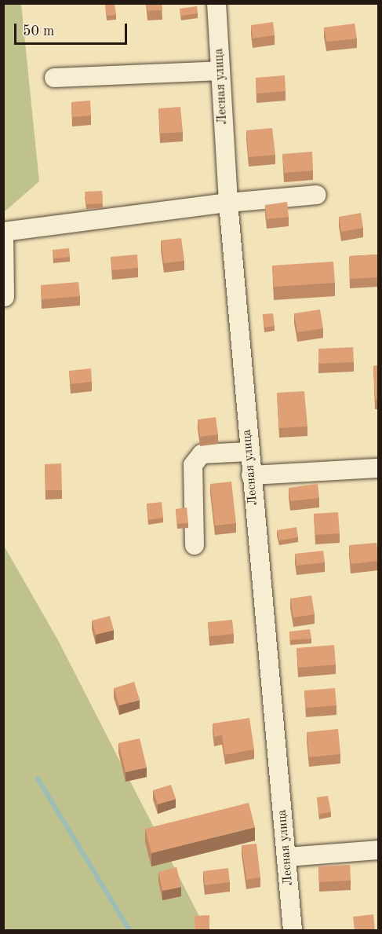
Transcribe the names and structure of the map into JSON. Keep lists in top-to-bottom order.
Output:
{
  "streets": {
    "street": ["Лесная улица"]
  },
  "scale_bar": "50 m"
}
